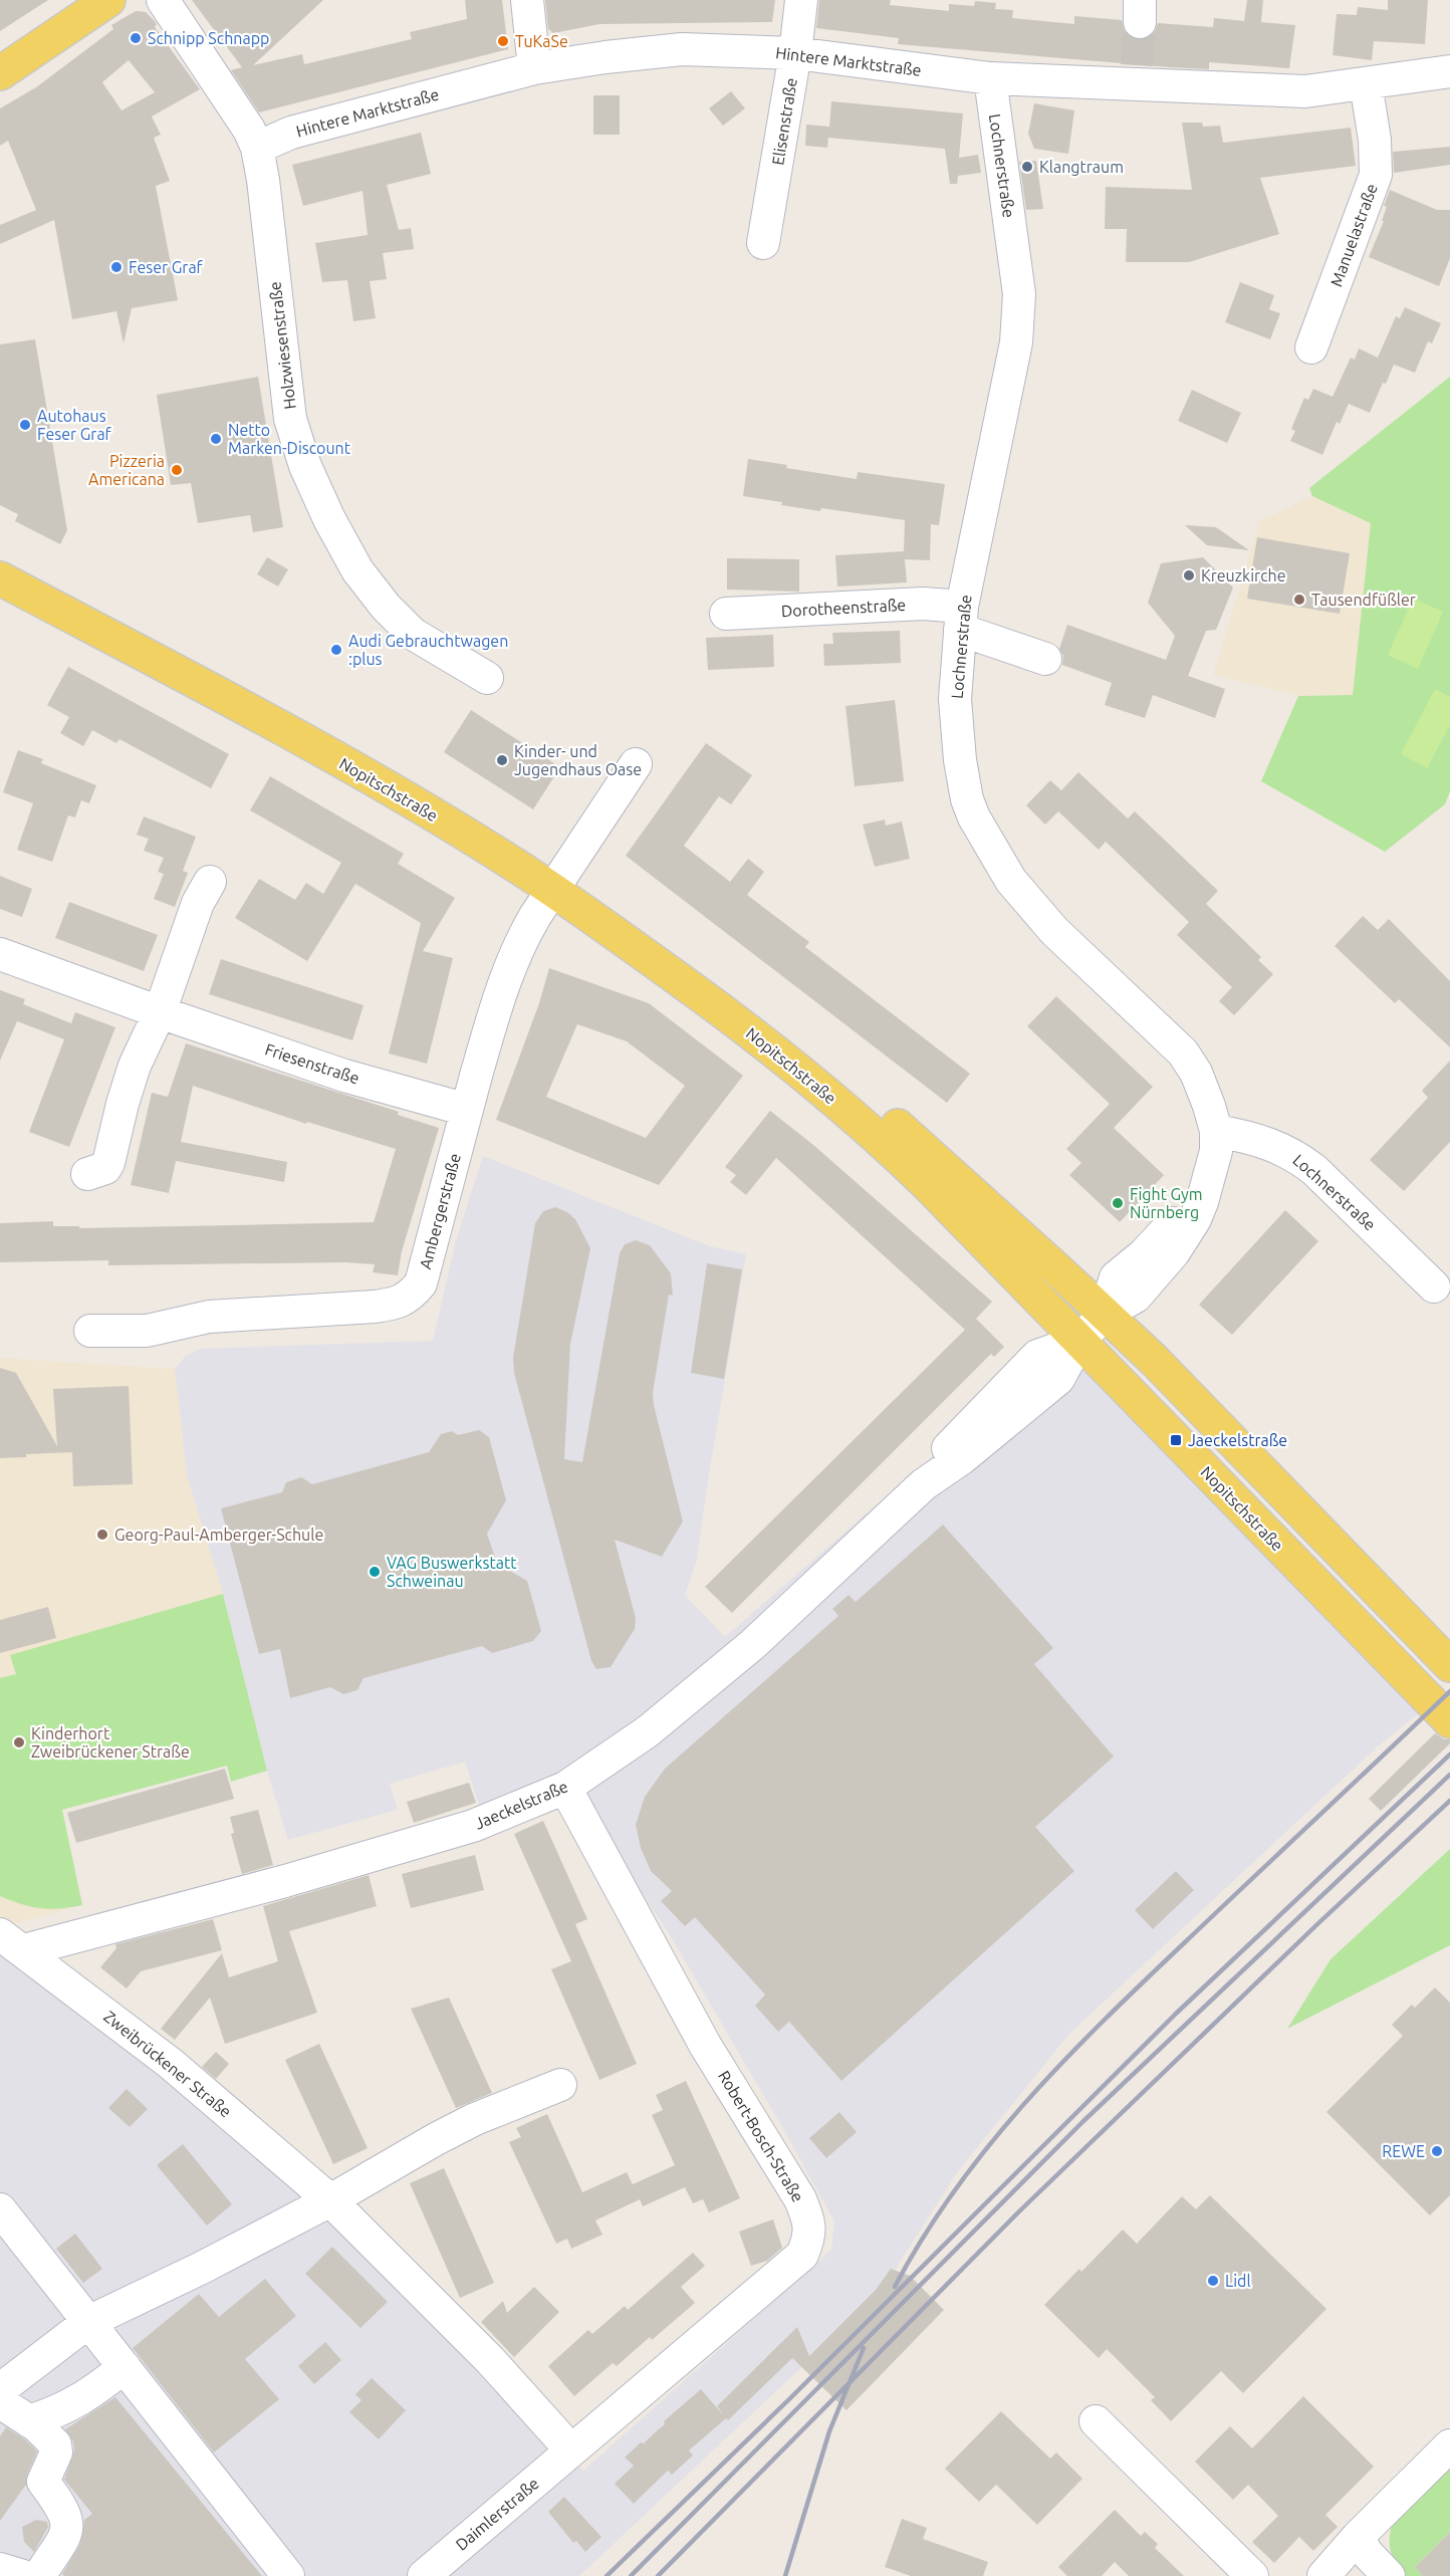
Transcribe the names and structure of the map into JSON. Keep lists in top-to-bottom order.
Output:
{
  "streets": {
    "main road": ["Nopitschstraße"],
    "street": [
      "Hintere Marktstraße",
      "Elisenstraße",
      "Lochnerstraße",
      "Manuelastraße",
      "Holzwiesenstraße",
      "Dorotheenstraße",
      "Friesenstraße",
      "Ambergerstraße",
      "Jaeckelstraße",
      "Zweibrückener Straße",
      "Robert-Bosch-Straße",
      "Daimlerstraße"
    ]
  },
  "crossings": [
    ["Hintere Marktstraße", "Elisenstraße"],
    ["Hintere Marktstraße", "Lochnerstraße"],
    ["Hintere Marktstraße", "Manuelastraße"],
    ["Hintere Marktstraße", "Holzwiesenstraße"],
    ["Lochnerstraße", "Dorotheenstraße"],
    ["Lochnerstraße", "Nopitschstraße"],
    ["Lochnerstraße", "Jaeckelstraße"],
    ["Nopitschstraße", "Ambergerstraße"],
    ["Nopitschstraße", "Jaeckelstraße"],
    ["Friesenstraße", "Ambergerstraße"],
    ["Jaeckelstraße", "Zweibrückener Straße"],
    ["Jaeckelstraße", "Robert-Bosch-Straße"],
    ["Zweibrückener Straße", "Robert-Bosch-Straße"],
    ["Zweibrückener Straße", "Daimlerstraße"],
    ["Robert-Bosch-Straße", "Daimlerstraße"]
  ],
  "places": {
    "other": [
      "Schnipp Schnapp",
      "TuKaSe",
      "Klangtraum",
      "Feser Graf",
      "Autohaus Feser Graf",
      "Netto Marken-Discount",
      "Pizzeria Americana",
      "Kreuzkirche",
      "Tausendfüßler",
      "Audi Gebrauchtwagen :plus",
      "Kinder- und Jugendhaus Oase",
      "Fight Gym Nürnberg",
      "Georg-Paul-Amberger-Schule",
      "VAG Buswerkstatt Schweinau",
      "Kinderhort Zweibrückener Straße",
      "REWE",
      "Lidl"
    ],
    "transit": ["Jaeckelstraße"]
  }
}
